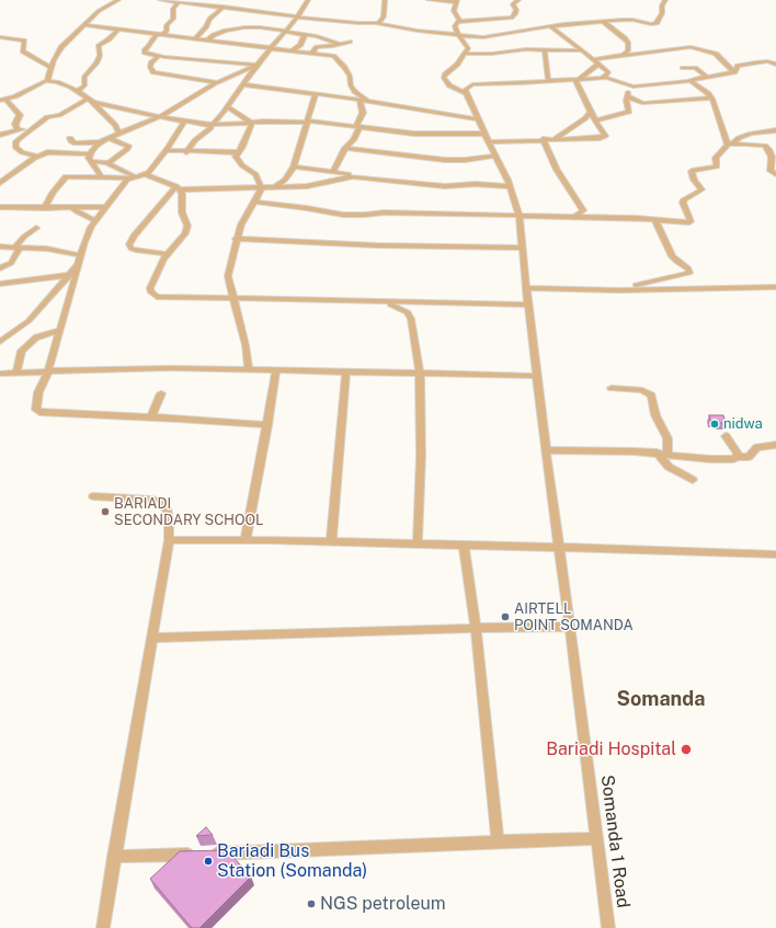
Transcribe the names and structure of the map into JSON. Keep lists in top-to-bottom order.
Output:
{
  "streets": {
    "street": ["Somanda 1 Road"]
  },
  "districts": ["Somanda"],
  "places": [
    "nidwa",
    "BARIADI SECONDARY SCHOOL",
    "AIRTELL POINT SOMANDA",
    "Bariadi Hospital",
    "Bariadi Bus Station (Somanda)",
    "NGS petroleum"
  ]
}
